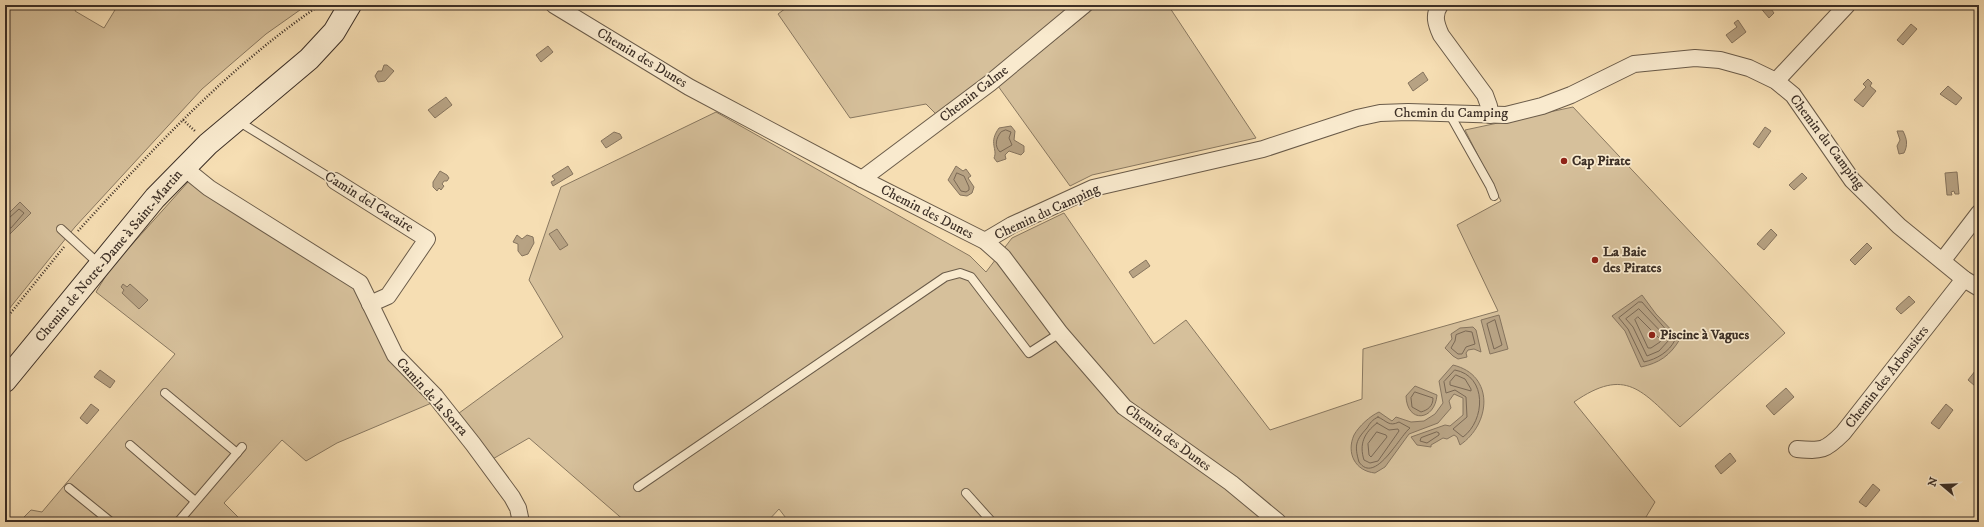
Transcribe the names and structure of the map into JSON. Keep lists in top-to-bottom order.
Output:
{
  "streets": {
    "street": [
      "Chemin des Dunes",
      "Chemin Calme",
      "Chemin du Camping",
      "Camin del Cacaire",
      "Chemin de Notre-Dame à Saint-Martin",
      "Chemin des Arbousiers",
      "Camin de la Sorra"
    ]
  },
  "crossings": [
    ["Chemin des Dunes", "Chemin Calme"],
    ["Chemin des Dunes", "Chemin du Camping"],
    ["Chemin du Camping", "Chemin des Arbousiers"],
    ["Camin del Cacaire", "Chemin de Notre-Dame à Saint-Martin"],
    ["Camin del Cacaire", "Camin de la Sorra"],
    ["Chemin de Notre-Dame à Saint-Martin", "Camin de la Sorra"]
  ],
  "places": ["Cap Pirate", "La Baie des Pirates", "Piscine à Vagues"],
  "north": "left"
}
